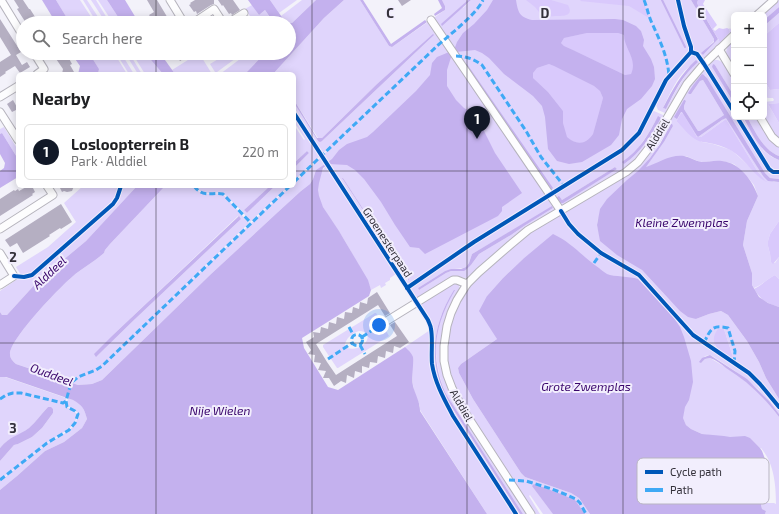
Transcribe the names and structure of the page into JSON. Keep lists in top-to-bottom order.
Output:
{
  "streets": {
    "street": ["Alddiel"],
    "cycle path": ["Groenesterpaad"]
  },
  "water": [
    "Kleine Zwemplas",
    "Alddeel",
    "Ouddeel",
    "Grote Zwemplas",
    "Nije Wielen"
  ],
  "legend": ["Cycle path", "Path"],
  "page": {
    "map_buttons": ["+", "−"],
    "search": "Search here",
    "heading": "Nearby",
    "pins": "1",
    "list": [
      {
        "mark": "1",
        "name": "Losloopterrein B",
        "note": "Park · Alddiel",
        "value": "220 m"
      }
    ]
  },
  "grid": {
    "columns": ["C", "D", "E"],
    "rows": ["2", "3"]
  }
}
